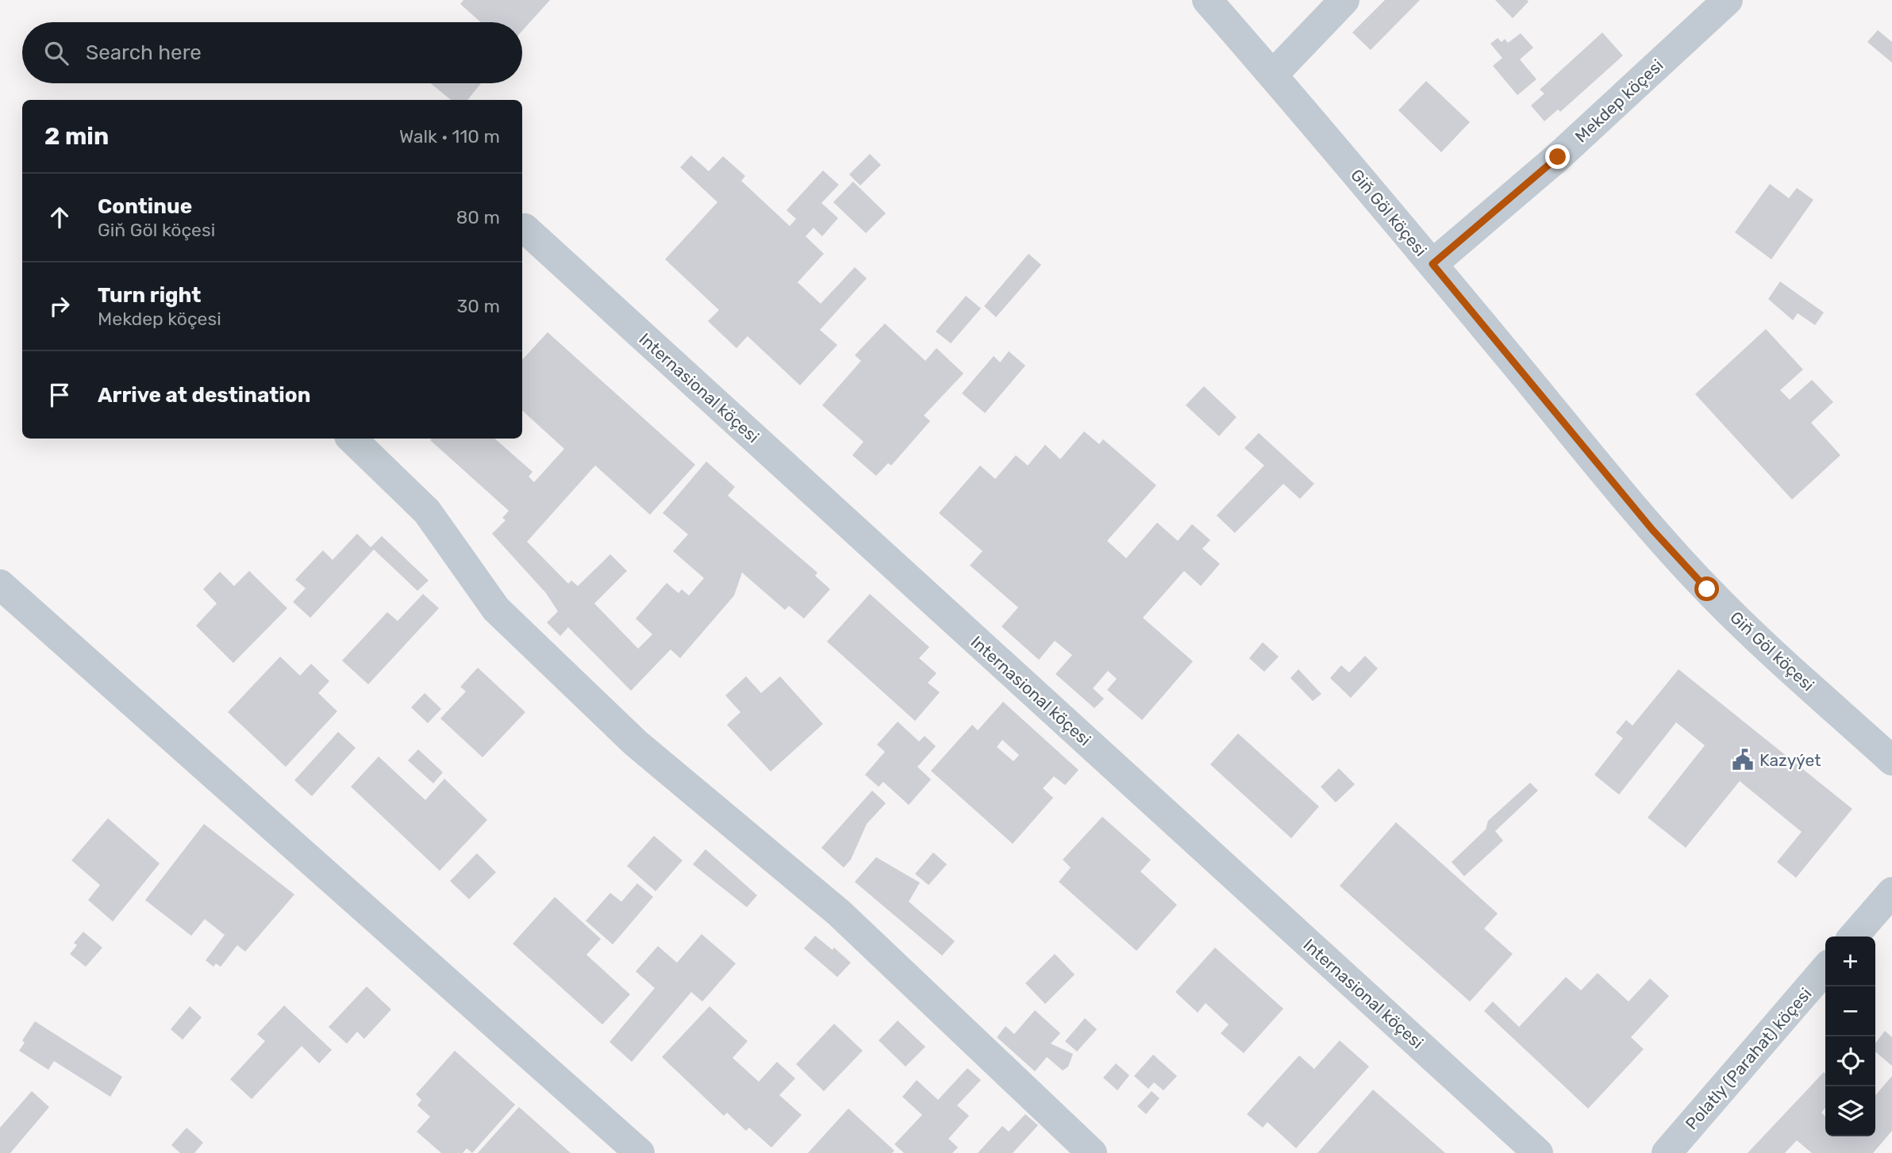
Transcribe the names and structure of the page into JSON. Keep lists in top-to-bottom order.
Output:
{
  "streets": {
    "street": [
      "Mekdep köçesi",
      "Giň Göl köçesi",
      "Internasional köçesi",
      "Polatly (Parahat) köçesi"
    ]
  },
  "crossings": [
    ["Mekdep köçesi", "Giň Göl köçesi"]
  ],
  "places": {
    "public building": ["Kazyýet"]
  },
  "page": {
    "search": "Search here",
    "heading": ["2 min", "Walk · 110 m"],
    "list": [
      ["Continue", "Giň Göl köçesi", "80 m"],
      ["Turn right", "Mekdep köçesi", "30 m"],
      "Arrive at destination"
    ],
    "map_buttons": ["+", "−"]
  }
}
